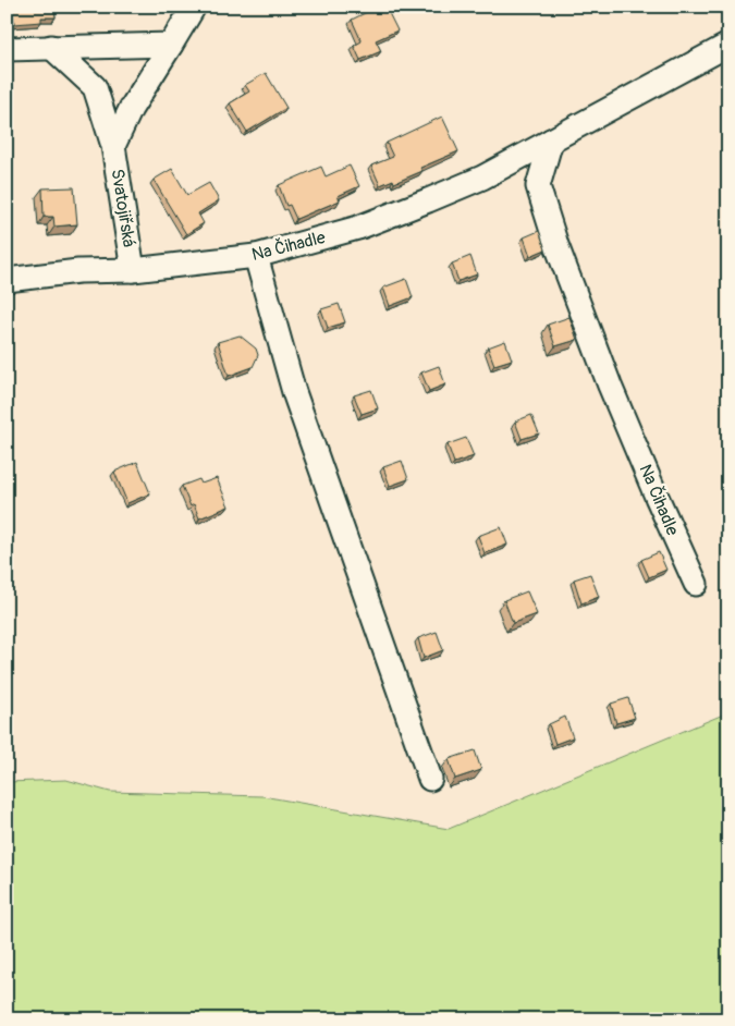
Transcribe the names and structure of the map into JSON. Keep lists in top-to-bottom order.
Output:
{
  "streets": {
    "street": ["Svatojiřská", "Na Čihadle"]
  },
  "crossings": [
    ["Svatojiřská", "Na Čihadle"]
  ]
}
